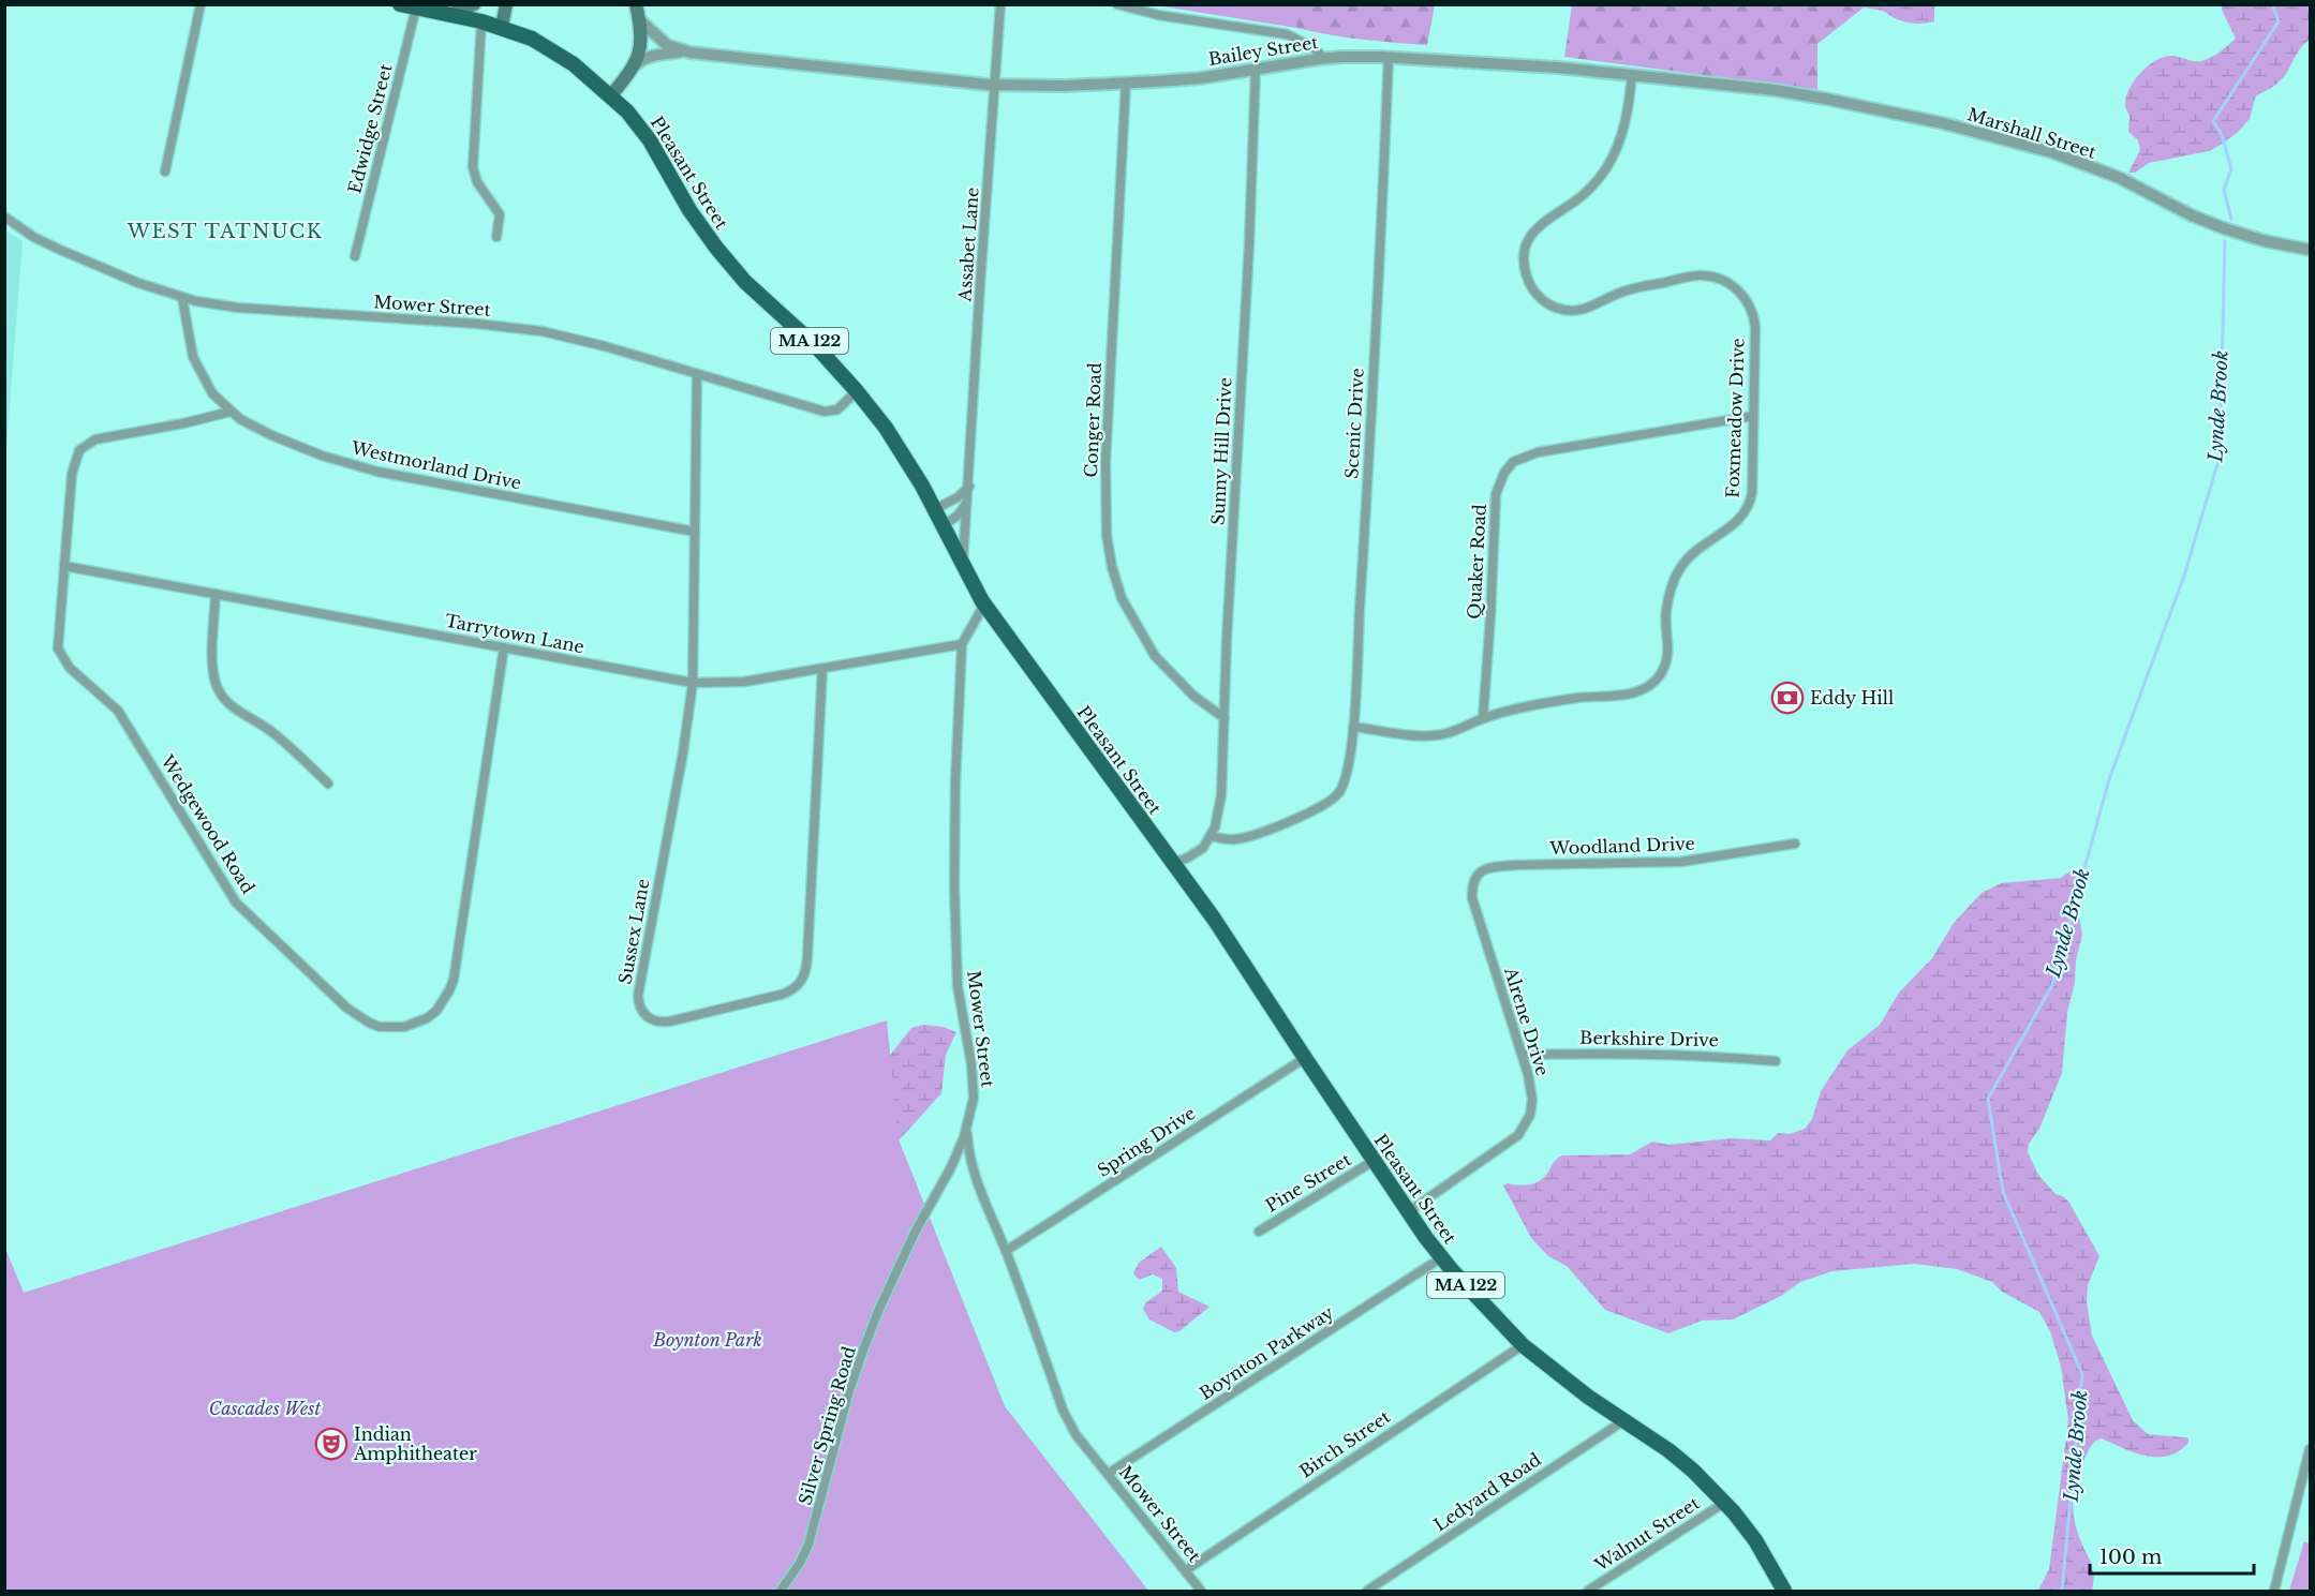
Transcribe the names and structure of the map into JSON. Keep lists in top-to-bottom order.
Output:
{
  "streets": {
    "main road": ["Bailey Street", "Pleasant Street", "MA 122"],
    "street": [
      "Edwidge Street",
      "Marshall Street",
      "Assabet Lane",
      "Mower Street",
      "Foxmeadow Drive",
      "Conger Road",
      "Scenic Drive",
      "Sunny Hill Drive",
      "Westmorland Drive",
      "Quaker Road",
      "Tarrytown Lane",
      "Wedgewood Road",
      "Woodland Drive",
      "Sussex Lane",
      "Alrene Drive",
      "Berkshire Drive",
      "Spring Drive",
      "Pine Street",
      "Boynton Parkway",
      "Silver Spring Road",
      "Birch Street",
      "Ledyard Road",
      "Walnut Street"
    ]
  },
  "crossings": [
    ["Bailey Street", "Marshall Street"],
    ["Bailey Street", "Pleasant Street"],
    ["Bailey Street", "Assabet Lane"],
    ["Bailey Street", "Foxmeadow Drive"],
    ["Bailey Street", "Conger Road"],
    ["Bailey Street", "Scenic Drive"],
    ["Bailey Street", "Sunny Hill Drive"],
    ["Edwidge Street", "Pleasant Street"],
    ["Pleasant Street", "Assabet Lane"],
    ["Pleasant Street", "Mower Street"],
    ["Pleasant Street", "Alrene Drive"],
    ["Pleasant Street", "Spring Drive"],
    ["Pleasant Street", "Pine Street"],
    ["Pleasant Street", "Boynton Parkway"],
    ["Pleasant Street", "Birch Street"],
    ["Pleasant Street", "Ledyard Road"],
    ["Pleasant Street", "Walnut Street"],
    ["Mower Street", "Westmorland Drive"],
    ["Mower Street", "Tarrytown Lane"],
    ["Mower Street", "Sussex Lane"],
    ["Mower Street", "Spring Drive"],
    ["Mower Street", "Boynton Parkway"],
    ["Mower Street", "Silver Spring Road"],
    ["Mower Street", "Birch Street"],
    ["Foxmeadow Drive", "Scenic Drive"],
    ["Foxmeadow Drive", "Quaker Road"],
    ["Conger Road", "Sunny Hill Drive"],
    ["Scenic Drive", "Sunny Hill Drive"],
    ["Westmorland Drive", "Wedgewood Road"],
    ["Westmorland Drive", "Sussex Lane"],
    ["Tarrytown Lane", "Wedgewood Road"],
    ["Tarrytown Lane", "Sussex Lane"],
    ["Woodland Drive", "Alrene Drive"],
    ["Alrene Drive", "Berkshire Drive"]
  ],
  "districts": ["WEST TATNUCK"],
  "water": ["Lynde Brook"],
  "parks": ["Boynton Park", "Cascades West"],
  "places": {
    "bank": ["Eddy Hill"],
    "theatre": ["Indian Amphitheater"]
  },
  "scale_bar": "100 m"
}
